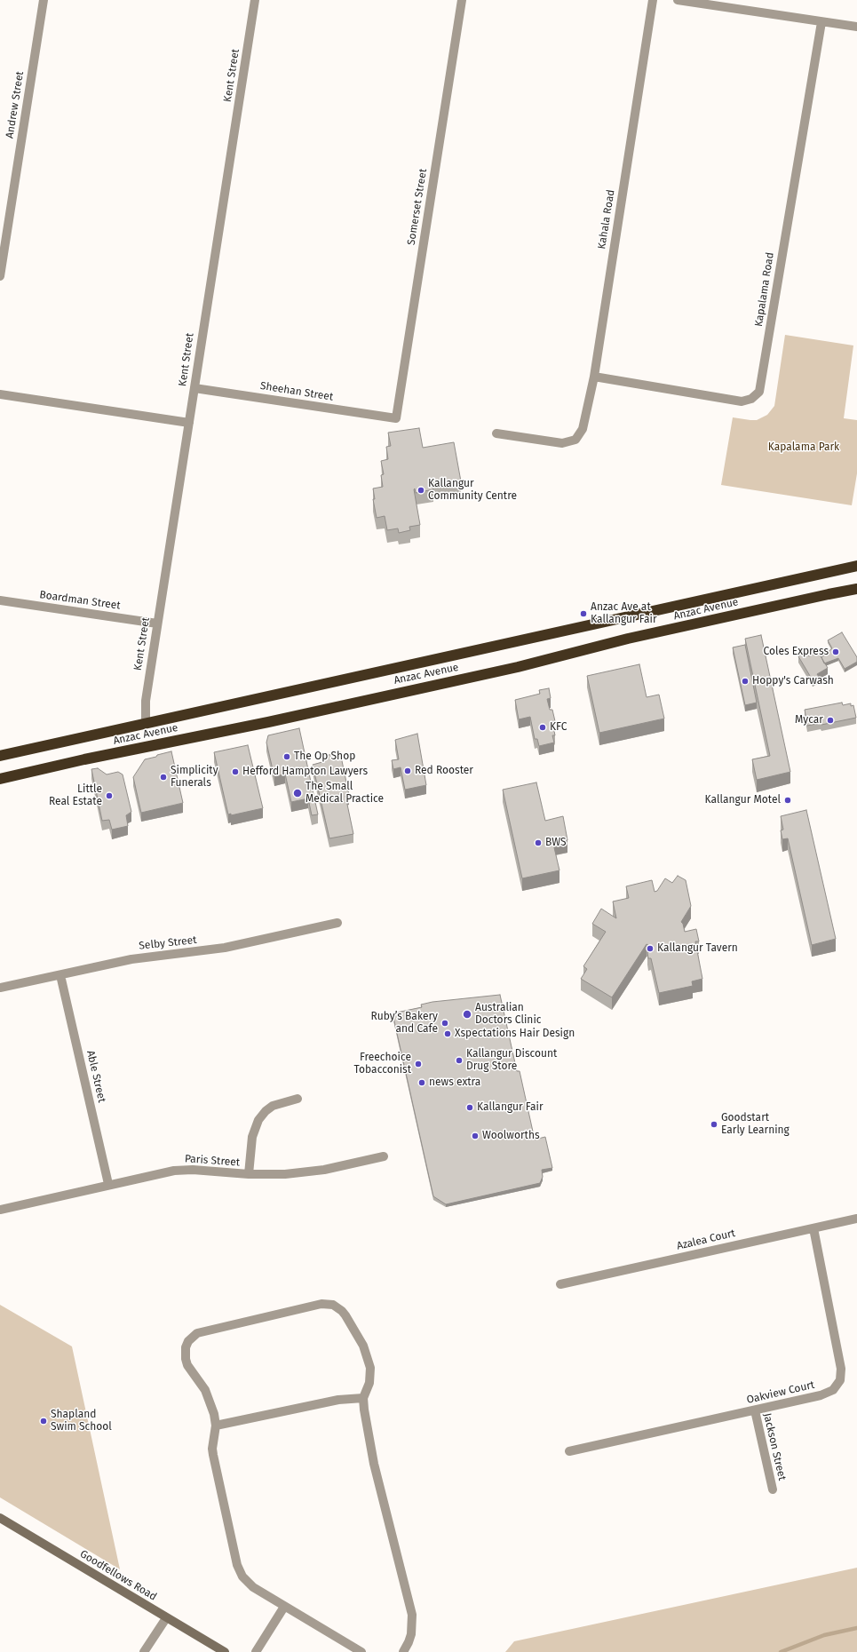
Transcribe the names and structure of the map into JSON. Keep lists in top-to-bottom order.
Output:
{
  "streets": {
    "highway": ["Anzac Avenue"],
    "street": [
      "Kent Street",
      "Andrew Street",
      "Somerset Street",
      "Kahala Road",
      "Kapalama Road",
      "Sheehan Street",
      "Boardman Street",
      "Selby Street",
      "Able Street",
      "Paris Street",
      "Azalea Court",
      "Oakview Court",
      "Jackson Street",
      "Goodfellows Road"
    ]
  },
  "crossings": [
    ["Kent Street", "Sheehan Street"],
    ["Kent Street", "Boardman Street"],
    ["Kent Street", "Anzac Avenue"],
    ["Somerset Street", "Sheehan Street"],
    ["Kahala Road", "Kapalama Road"],
    ["Selby Street", "Able Street"],
    ["Able Street", "Paris Street"],
    ["Azalea Court", "Oakview Court"],
    ["Oakview Court", "Jackson Street"]
  ],
  "parks": ["Kapalama Park"],
  "places": [
    "Kallangur Community Centre",
    "Anzac Ave at Kallangur Fair",
    "Coles Express",
    "Hoppy's Carwash",
    "Mycar",
    "KFC",
    "The Op Shop",
    "Red Rooster",
    "Hefford Hampton Lawyers",
    "Simplicity Funerals",
    "The Small Medical Practice",
    "Little Real Estate",
    "Kallangur Motel",
    "BWS",
    "Kallangur Tavern",
    "Australian Doctors Clinic",
    "Ruby’s Bakery and Cafe",
    "Xspectations Hair Design",
    "Kallangur Discount Drug Store",
    "Freechoice Tobacconist",
    "news extra",
    "Kallangur Fair",
    "Goodstart Early Learning",
    "Woolworths",
    "Shapland Swim School"
  ]
}
